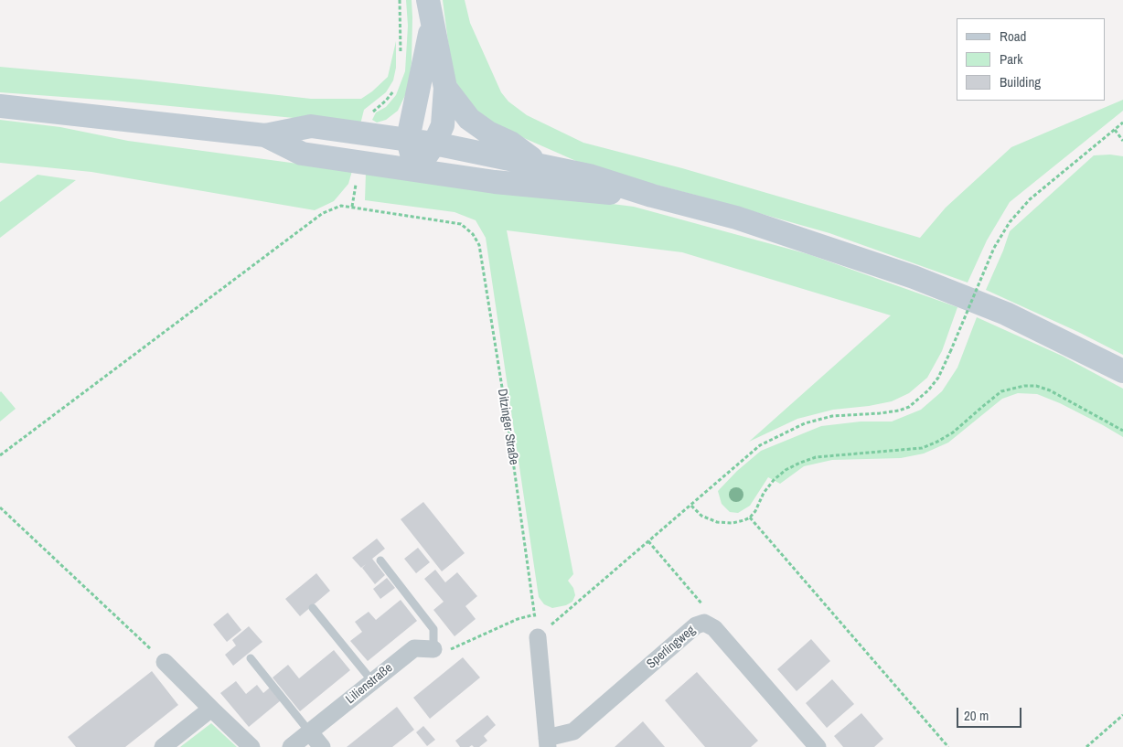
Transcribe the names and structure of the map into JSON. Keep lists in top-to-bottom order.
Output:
{
  "streets": {
    "street": ["Sperlingweg", "Lilienstraße"],
    "path": ["Ditzinger Straße"]
  },
  "legend": ["Road", "Park", "Building"],
  "scale_bar": "20 m"
}
